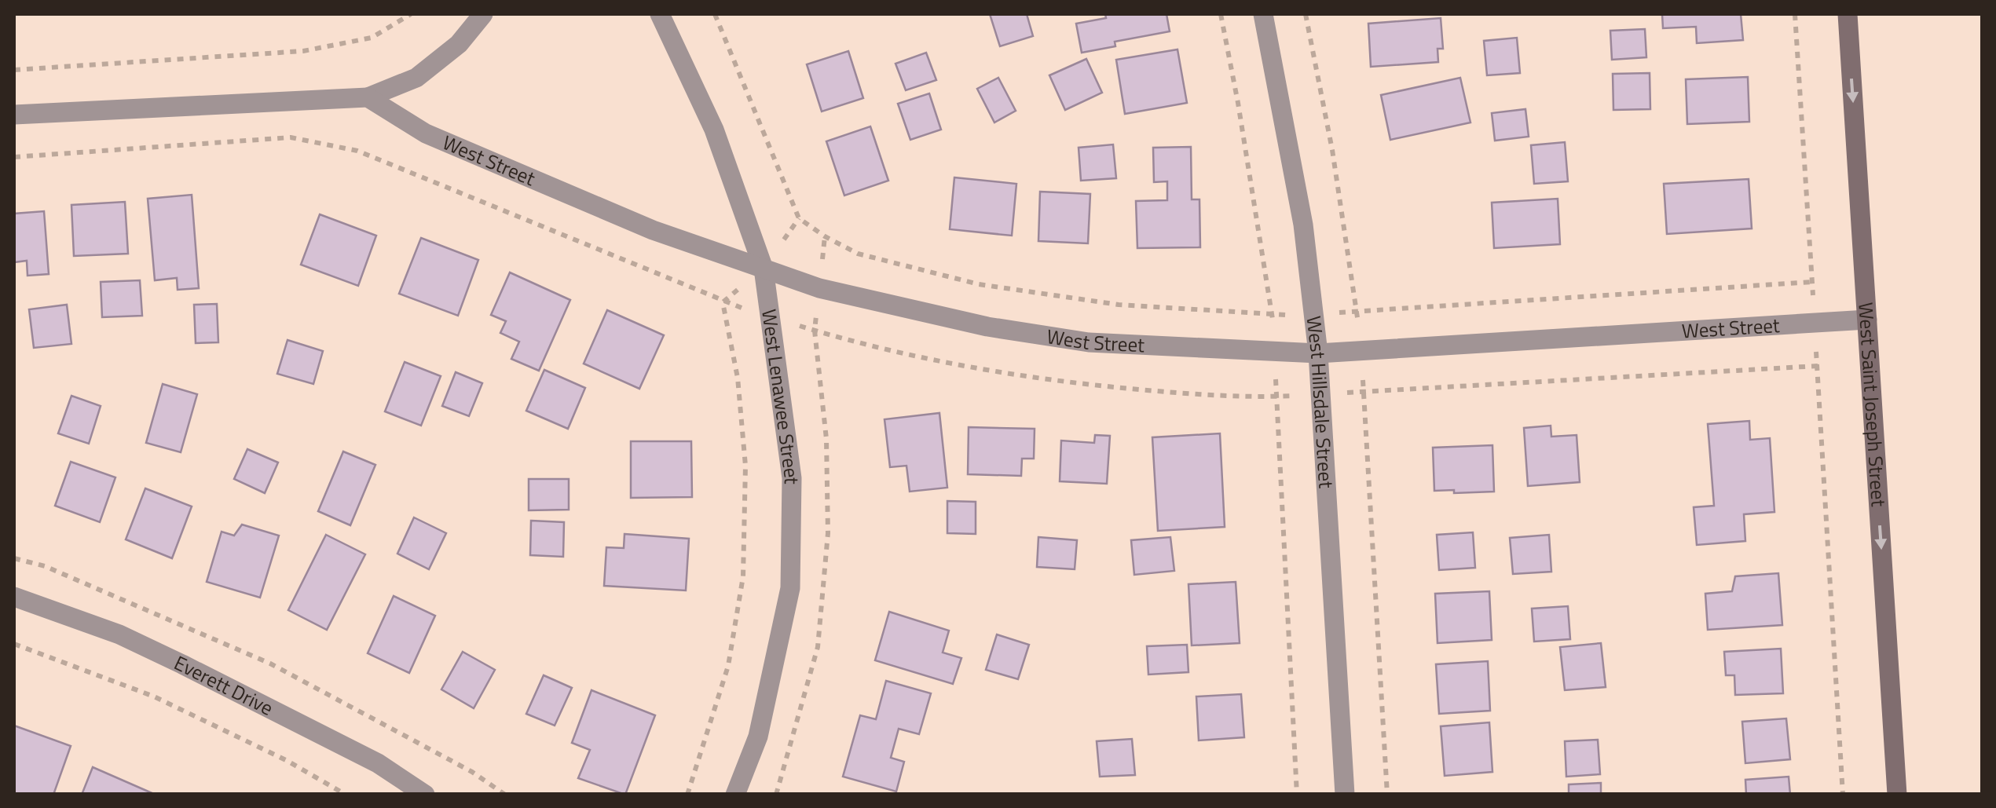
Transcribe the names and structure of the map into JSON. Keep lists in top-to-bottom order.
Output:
{
  "streets": {
    "main road": ["West Saint Joseph Street"],
    "street": [
      "West Street",
      "West Lenawee Street",
      "West Hillsdale Street",
      "Everett Drive"
    ]
  },
  "crossings": [
    ["West Street", "West Lenawee Street"],
    ["West Street", "West Hillsdale Street"],
    ["West Street", "West Saint Joseph Street"]
  ],
  "one_way": ["West Saint Joseph Street"]
}
